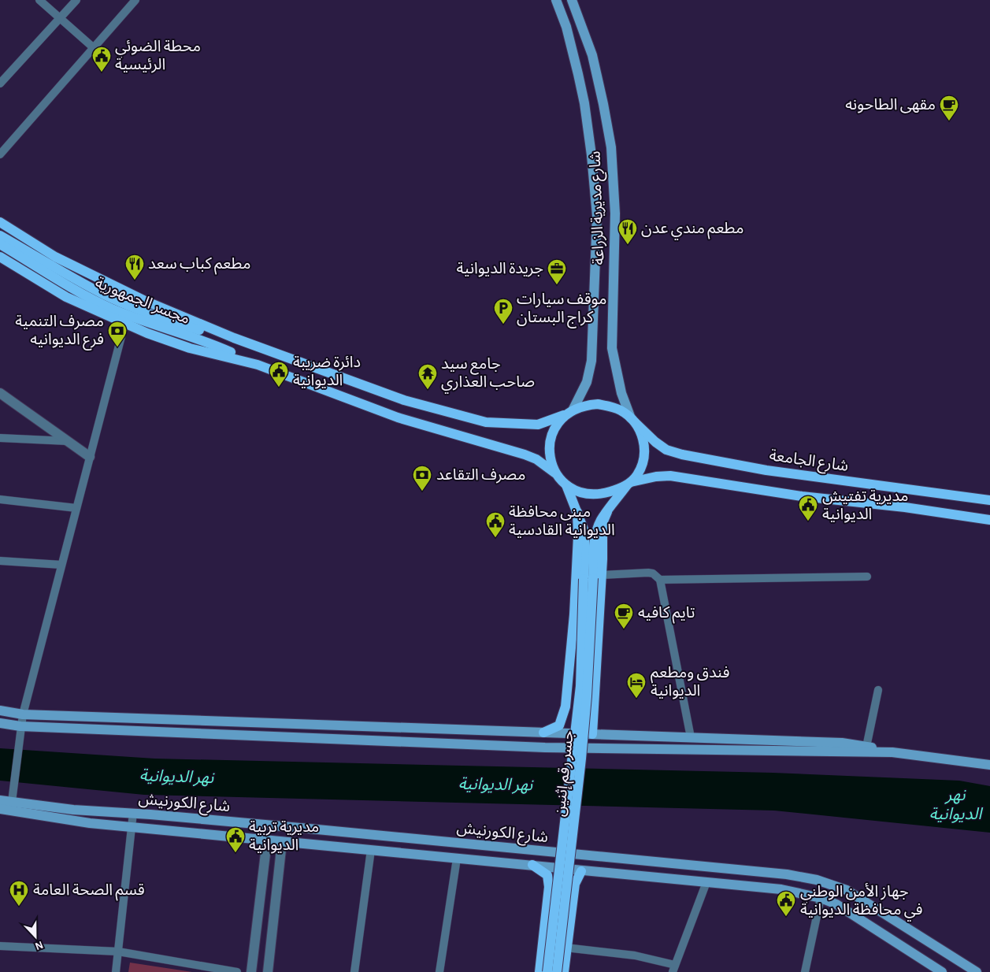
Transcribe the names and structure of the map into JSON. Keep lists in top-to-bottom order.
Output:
{
  "streets": {
    "main road": [
      "شارع مديرية الزراعة",
      "مجسر الجمهورية",
      "شارع الجامعة",
      "جسر رقم إثنين",
      "شارع الكورنيش"
    ]
  },
  "crossings": [
    ["شارع مديرية الزراعة", "شارع الجامعة"]
  ],
  "water": ["نهر الديوانية"],
  "places": {
    "public building": [
      "محطة الضوئي الرئيسية",
      "دائرة ضريبة الديوانية",
      "مديرية تفتيش الديوانية",
      "مبنى محافظة الديوانية القادسية",
      "مديرية تربية الديوانية",
      "جهاز الأمن الوطني في محافظة الديوانية"
    ],
    "cafe": ["مقهى الطاحونه", "تايم كافيه"],
    "restaurant": ["مطعم مندي عدن", "مطعم كباب سعد"],
    "office": ["جريدة الديوانية"],
    "parking": ["موقف سيارات كراج البستان"],
    "bank": ["مصرف التنمية فرع الديوانيه", "مصرف التقاعد"],
    "temple": ["جامع سيد صاحب العذاري"],
    "hotel": ["فندق ومطعم الديوانية"],
    "hospital": ["قسم الصحة العامة"]
  },
  "north": "bottom"
}
